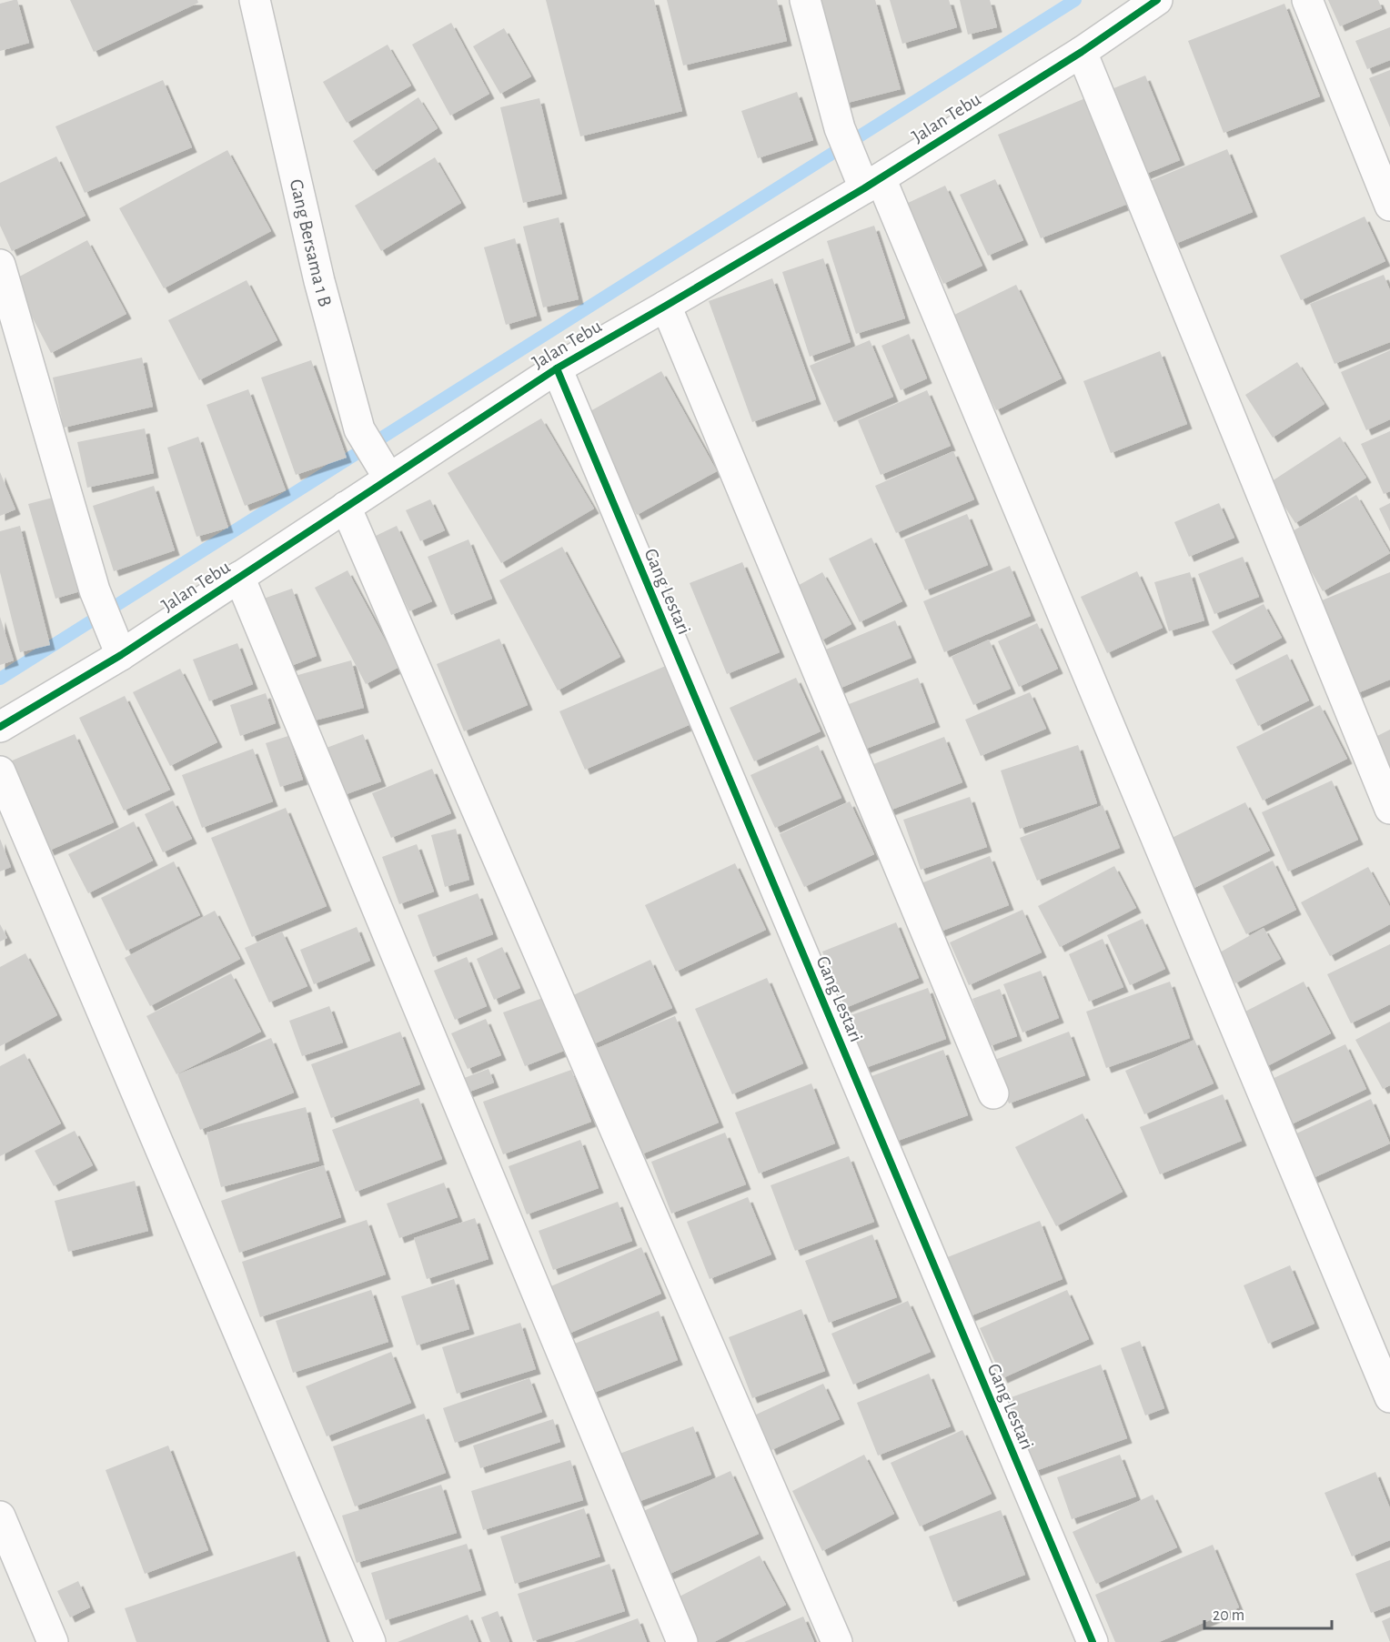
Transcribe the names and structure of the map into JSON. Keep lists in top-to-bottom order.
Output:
{
  "streets": {
    "street": ["Jalan Tebu", "Gang Bersama 1 B", "Gang Lestari"]
  },
  "crossings": [
    ["Jalan Tebu", "Gang Bersama 1 B"],
    ["Jalan Tebu", "Gang Lestari"]
  ],
  "scale_bar": "20 m"
}
